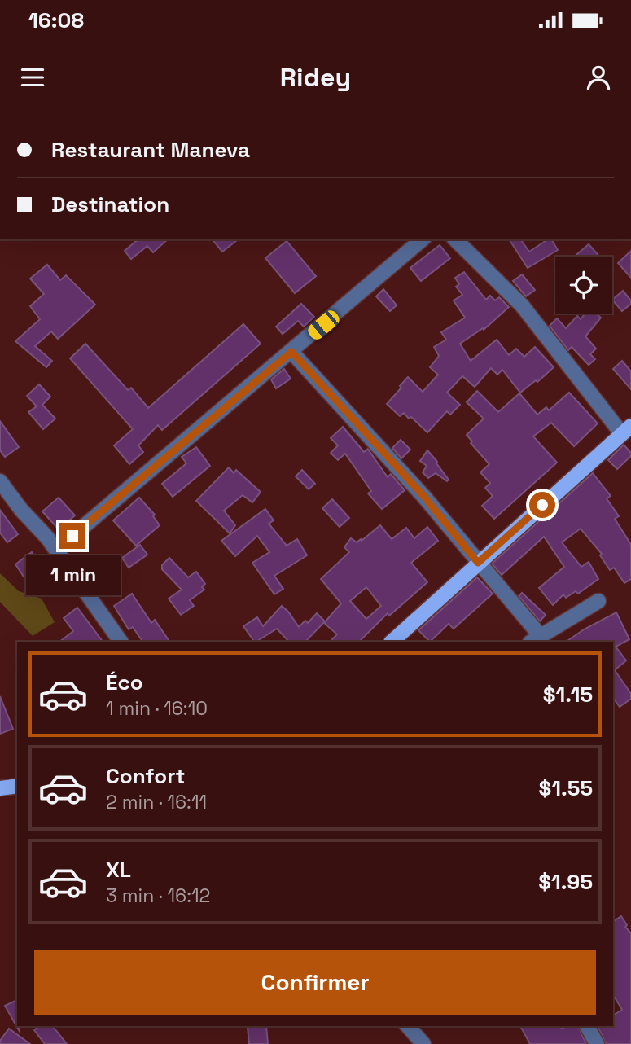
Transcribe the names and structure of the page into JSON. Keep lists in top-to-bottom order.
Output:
{
  "page": {
    "status": "16:08",
    "header": "Ridey",
    "banner": ["Restaurant Maneva", "Destination"],
    "bubble": "1 min",
    "list": [
      {
        "name": "Éco",
        "note": "1 min · 16:10",
        "value": "$1.15"
      },
      {
        "name": "Confort",
        "note": "2 min · 16:11",
        "value": "$1.55"
      },
      {
        "name": "XL",
        "note": "3 min · 16:12",
        "value": "$1.95"
      }
    ],
    "buttons": "Confirmer"
  }
}
